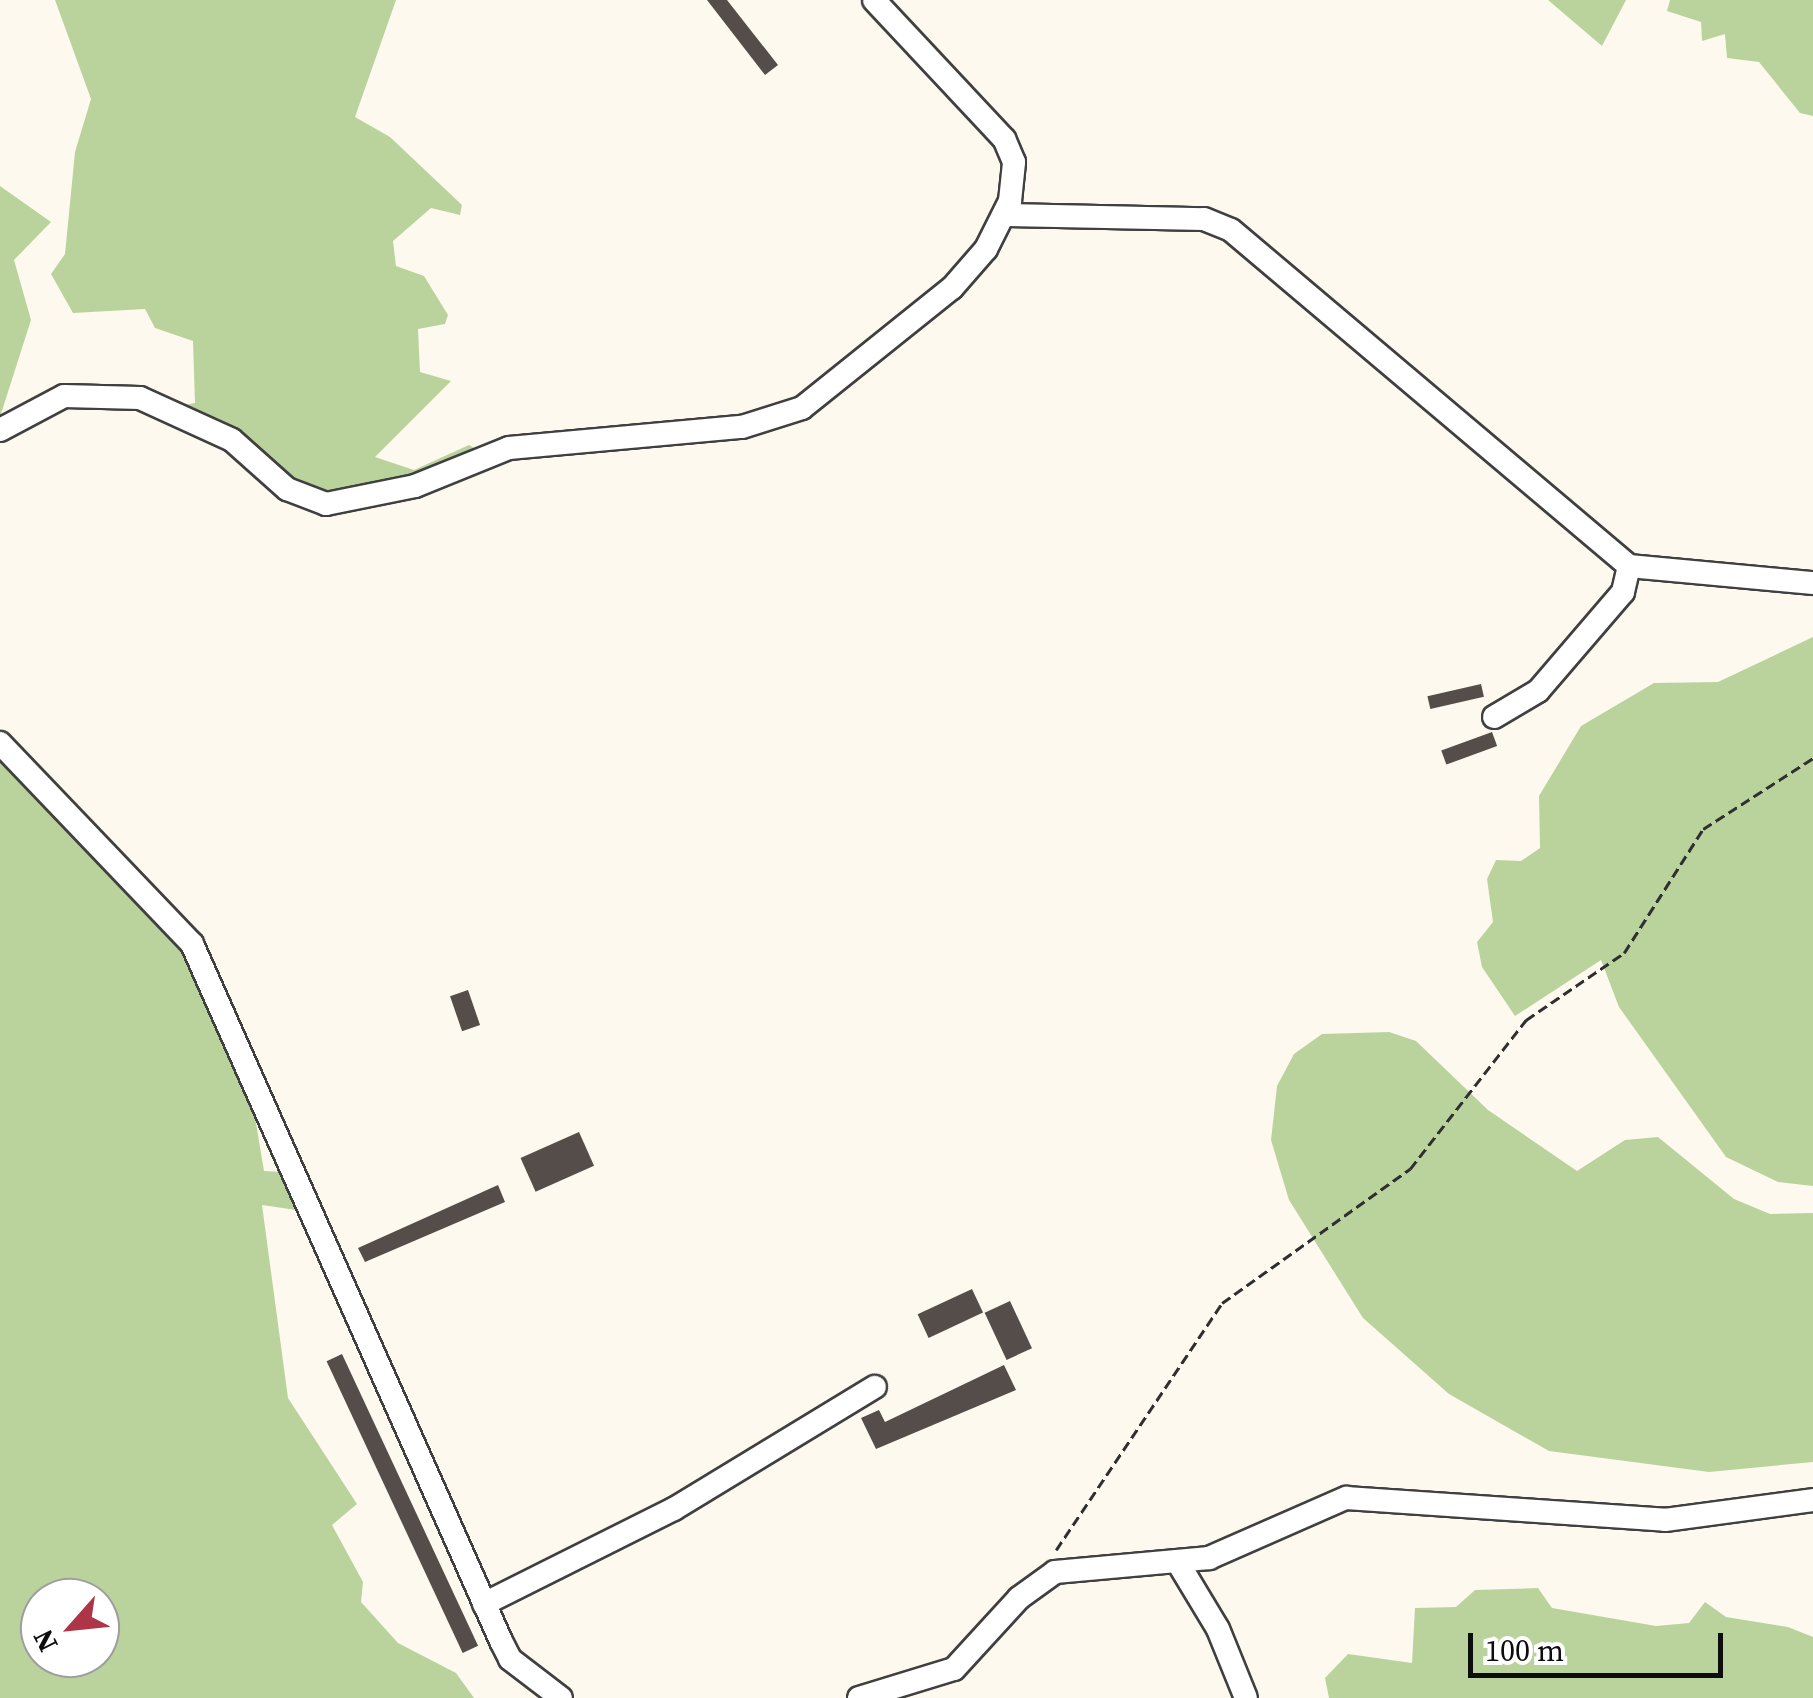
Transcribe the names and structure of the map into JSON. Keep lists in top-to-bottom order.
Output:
{
  "scale_bar": "100 m",
  "north": "bottom left"
}
